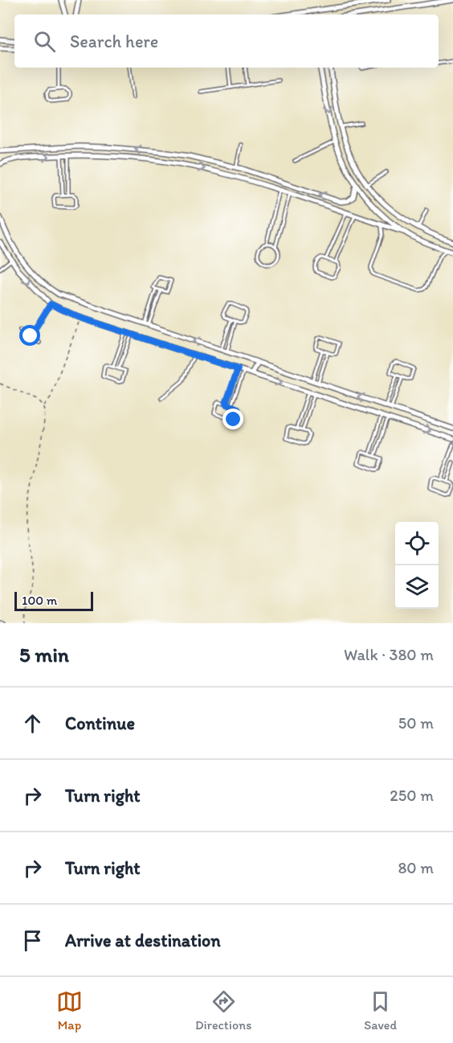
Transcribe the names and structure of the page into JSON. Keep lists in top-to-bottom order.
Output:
{
  "scale_bar": "100 m",
  "page": {
    "search": "Search here",
    "scale": "100 m",
    "heading": ["5 min", "Walk · 380 m"],
    "list": [
      ["Continue", "50 m"],
      ["Turn right", "250 m"],
      ["Turn right", "80 m"],
      "Arrive at destination"
    ],
    "nav": ["Map", "Directions", "Saved"]
  }
}
